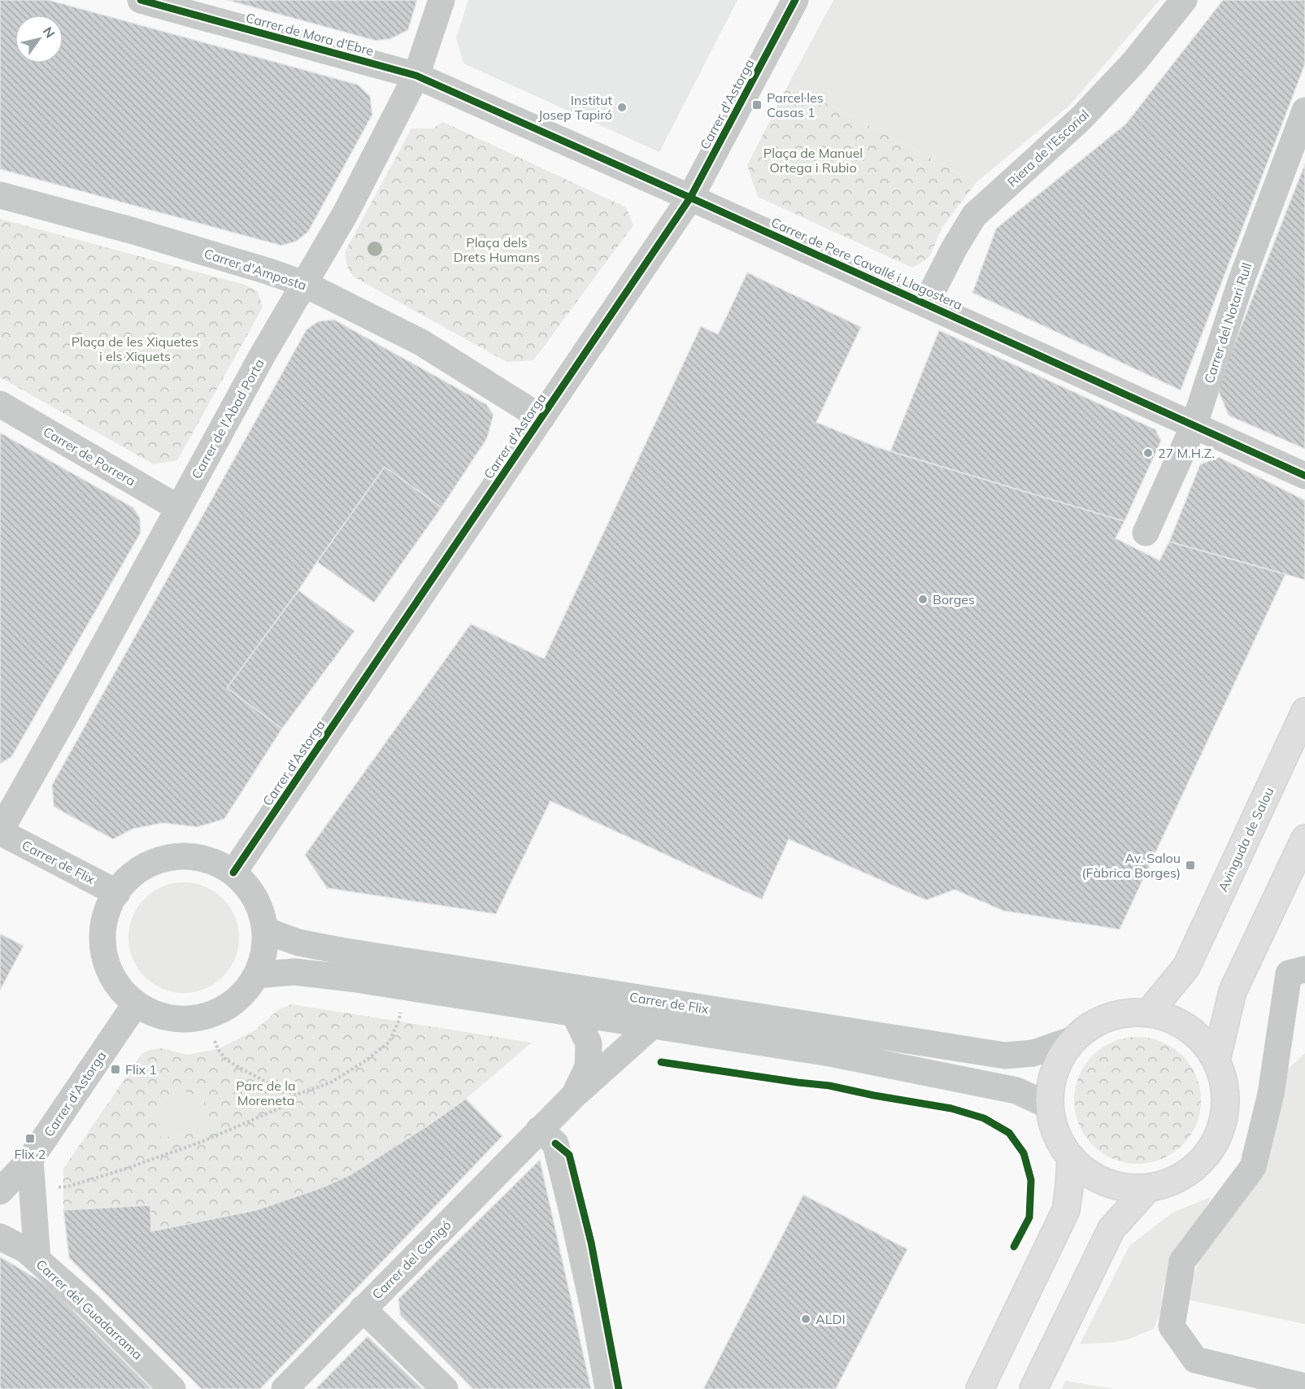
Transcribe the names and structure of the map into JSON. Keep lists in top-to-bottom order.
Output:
{
  "streets": {
    "main road": ["Avinguda de Salou"],
    "street": [
      "Carrer de Mora d'Ebre",
      "Carrer d'Astorga",
      "Riera de l'Escorial",
      "Carrer de Pere Cavallé i Llagostera",
      "Carrer d'Amposta",
      "Carrer del Notari Rull",
      "Carrer de l'Abad Porta",
      "Carrer de Porrera",
      "Carrer de Flix",
      "Carrer del Canigó",
      "Carrer del Guadarrama"
    ]
  },
  "crossings": [
    ["Carrer de Mora d'Ebre", "Carrer de Pere Cavallé i Llagostera"],
    ["Carrer de Mora d'Ebre", "Carrer de l'Abad Porta"],
    ["Carrer d'Astorga", "Carrer de Pere Cavallé i Llagostera"],
    ["Carrer d'Astorga", "Carrer d'Amposta"],
    ["Carrer d'Astorga", "Carrer de Flix"],
    ["Riera de l'Escorial", "Carrer de Pere Cavallé i Llagostera"],
    ["Carrer de Pere Cavallé i Llagostera", "Carrer del Notari Rull"],
    ["Carrer de Pere Cavallé i Llagostera", "Carrer de l'Abad Porta"],
    ["Carrer d'Amposta", "Carrer de l'Abad Porta"],
    ["Carrer de l'Abad Porta", "Carrer de Porrera"],
    ["Carrer de l'Abad Porta", "Carrer de Flix"],
    ["Carrer de Flix", "Carrer del Canigó"]
  ],
  "parks": [
    "Plaça de Manuel Ortega i Rubio",
    "Plaça dels Drets Humans",
    "Plaça de les Xiquetes i els Xiquets",
    "Parc de la Moreneta"
  ],
  "places": {
    "transit": [
      "Parcel·les Casas 1",
      "Av. Salou (Fàbrica Borges)",
      "Flix 1",
      "Flix 2"
    ],
    "other": [
      "Institut Josep Tapiró",
      "27 M.H.Z.",
      "Borges",
      "ALDI"
    ]
  },
  "north": "top right"
}
